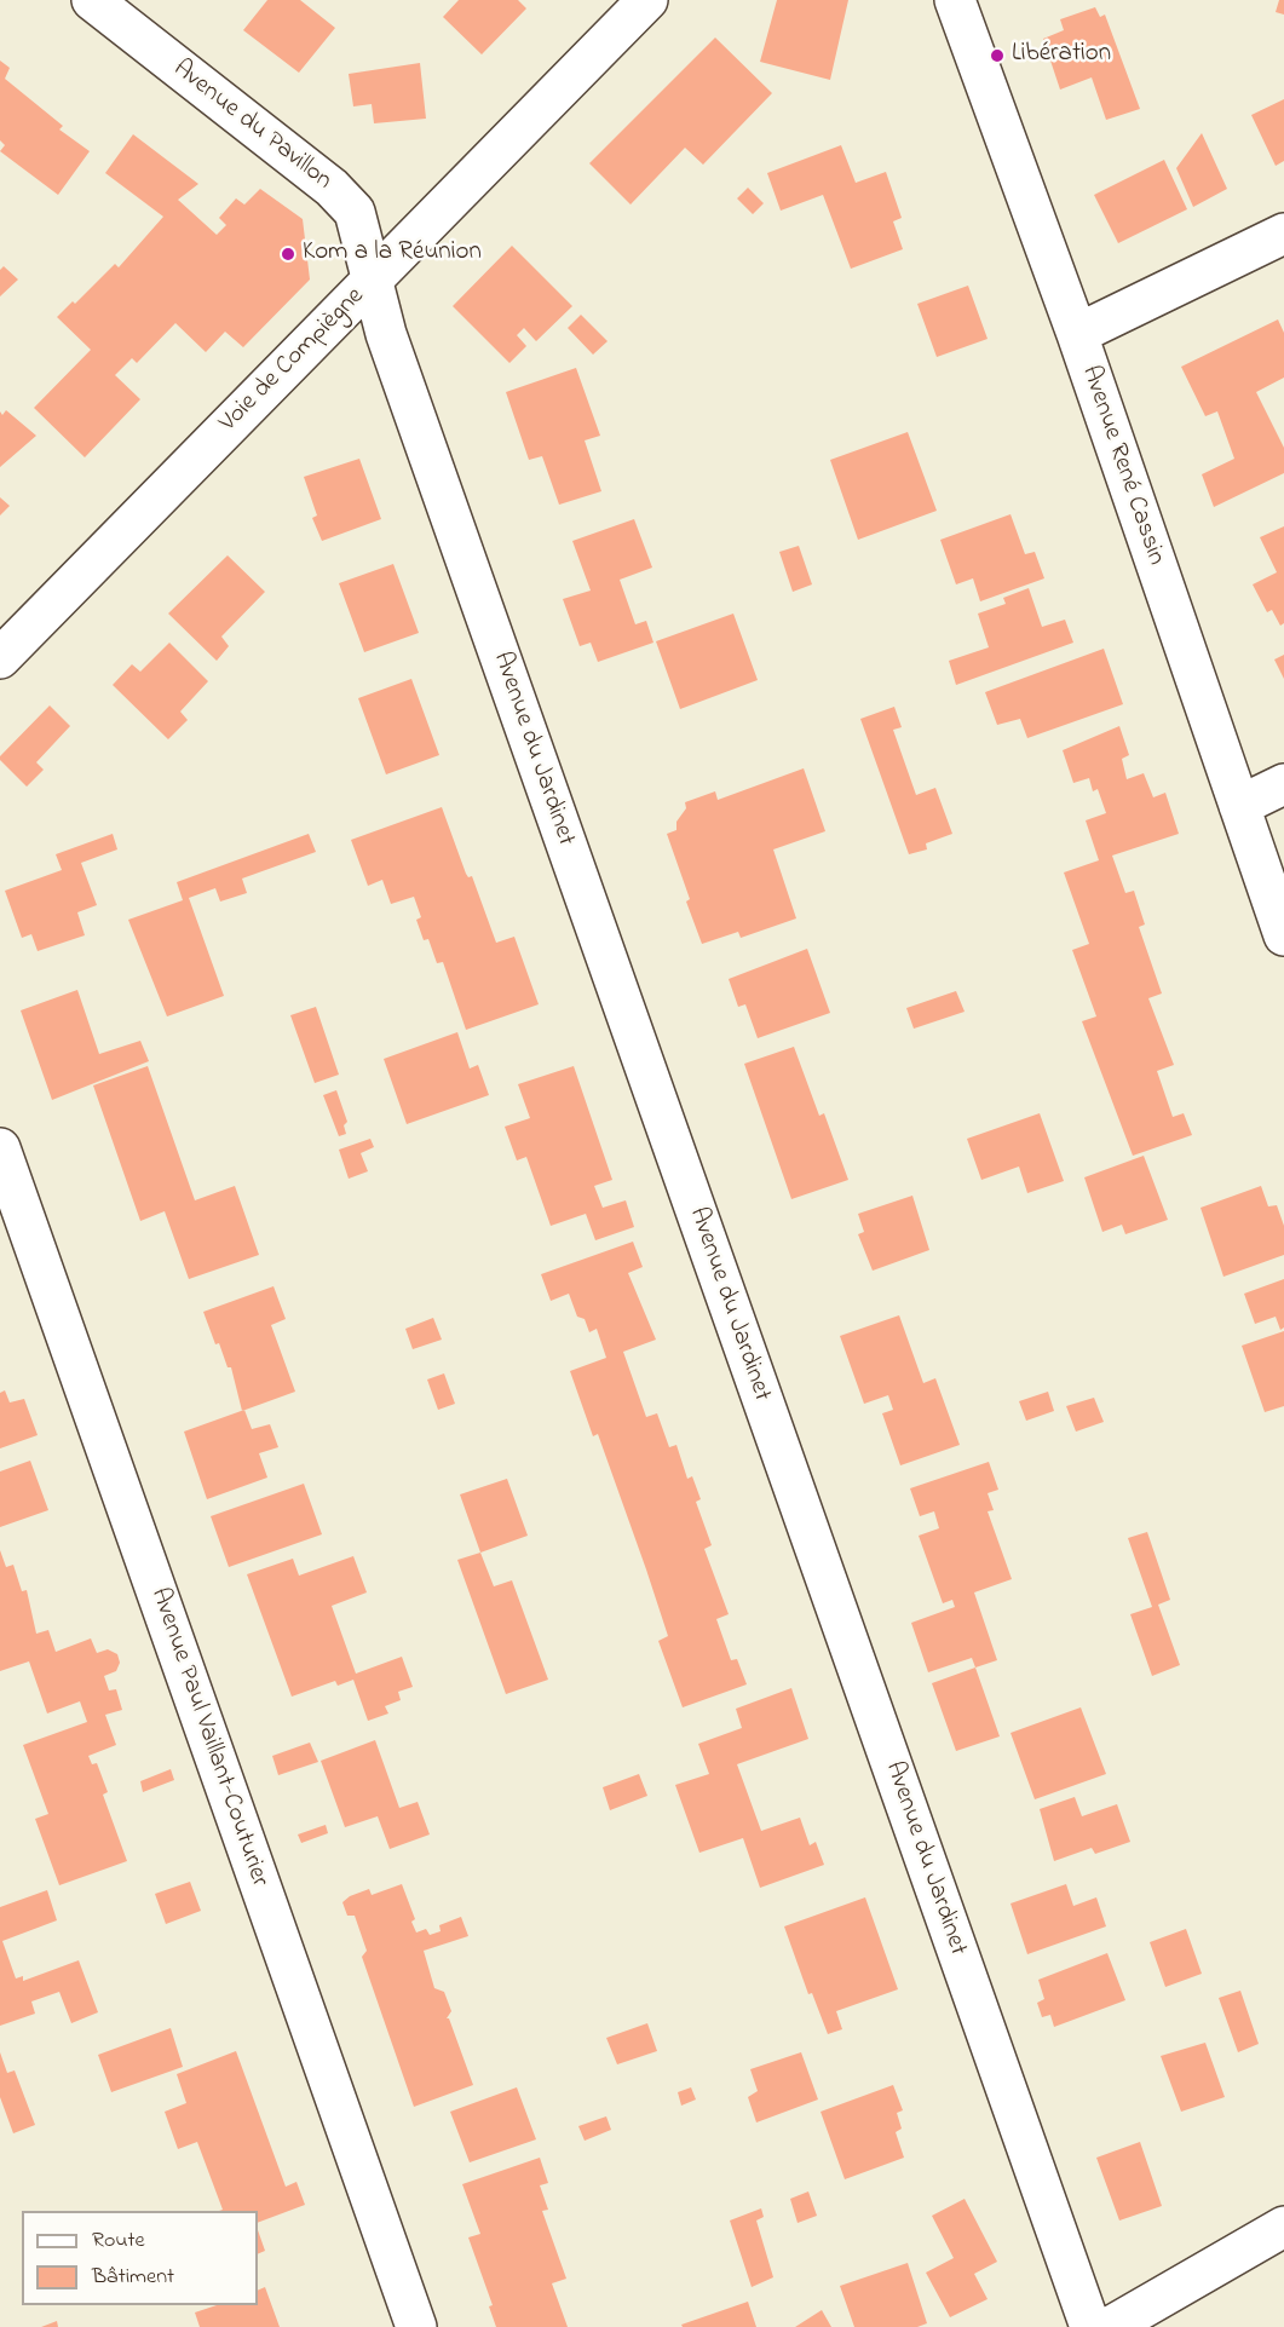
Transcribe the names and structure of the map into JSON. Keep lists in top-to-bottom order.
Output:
{
  "streets": {
    "street": [
      "Avenue du Pavillon",
      "Voie de Compiègne",
      "Avenue René Cassin",
      "Avenue du Jardinet",
      "Avenue Paul Vaillant-Couturier"
    ]
  },
  "crossings": [
    ["Avenue du Pavillon", "Voie de Compiègne"],
    ["Avenue du Pavillon", "Avenue du Jardinet"],
    ["Voie de Compiègne", "Avenue du Jardinet"]
  ],
  "places": ["Libération", "Kom a la Réunion"],
  "legend": ["Route", "Bâtiment"]
}
